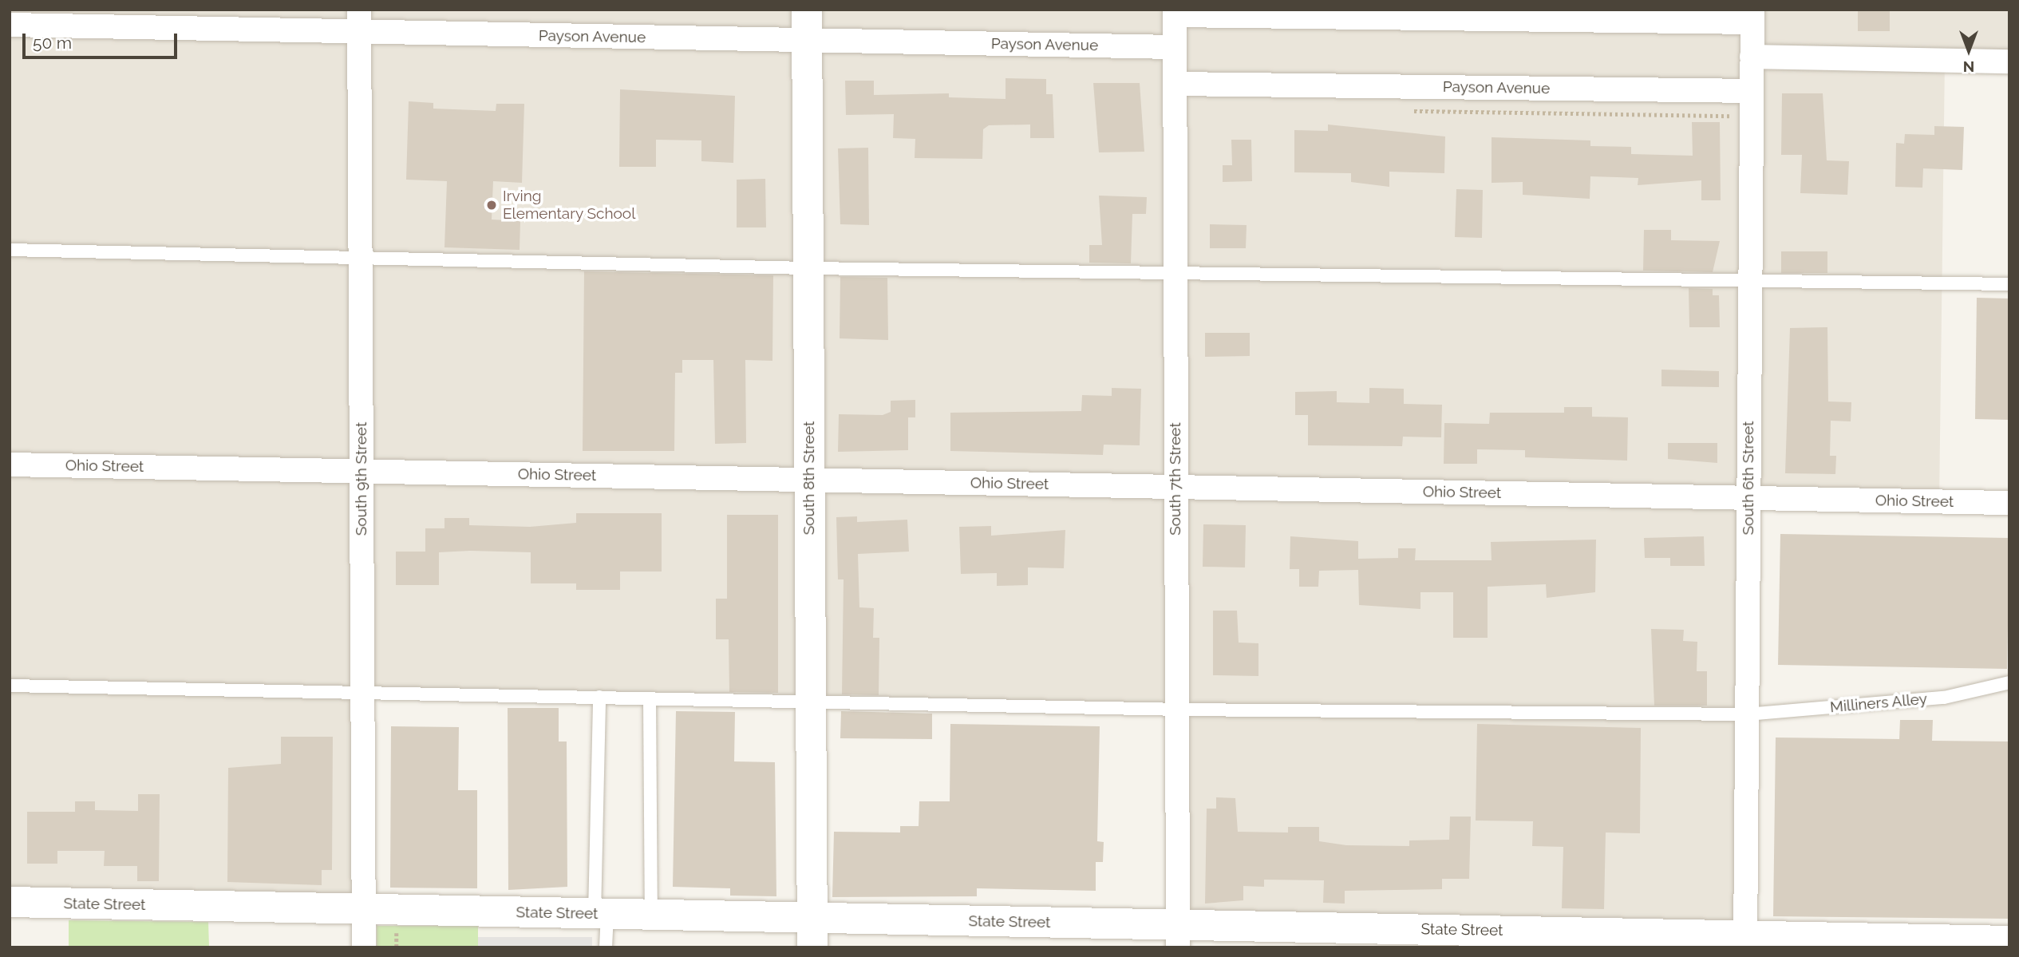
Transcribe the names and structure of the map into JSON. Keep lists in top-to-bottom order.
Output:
{
  "streets": {
    "street": [
      "Payson Avenue",
      "Ohio Street",
      "South 8th Street",
      "South 6th Street",
      "South 9th Street",
      "South 7th Street",
      "State Street"
    ],
    "lane": ["Milliners Alley"]
  },
  "crossings": [
    ["Payson Avenue", "South 8th Street"],
    ["Payson Avenue", "South 6th Street"],
    ["Payson Avenue", "South 9th Street"],
    ["Payson Avenue", "South 7th Street"],
    ["Ohio Street", "South 8th Street"],
    ["Ohio Street", "South 6th Street"],
    ["Ohio Street", "South 9th Street"],
    ["Ohio Street", "South 7th Street"],
    ["South 8th Street", "Milliners Alley"],
    ["South 8th Street", "State Street"],
    ["South 6th Street", "Milliners Alley"],
    ["South 6th Street", "State Street"],
    ["South 9th Street", "Milliners Alley"],
    ["South 9th Street", "State Street"],
    ["South 7th Street", "Milliners Alley"],
    ["South 7th Street", "State Street"]
  ],
  "places": ["Irving Elementary School"],
  "scale_bar": "50 m",
  "north": "bottom"
}
